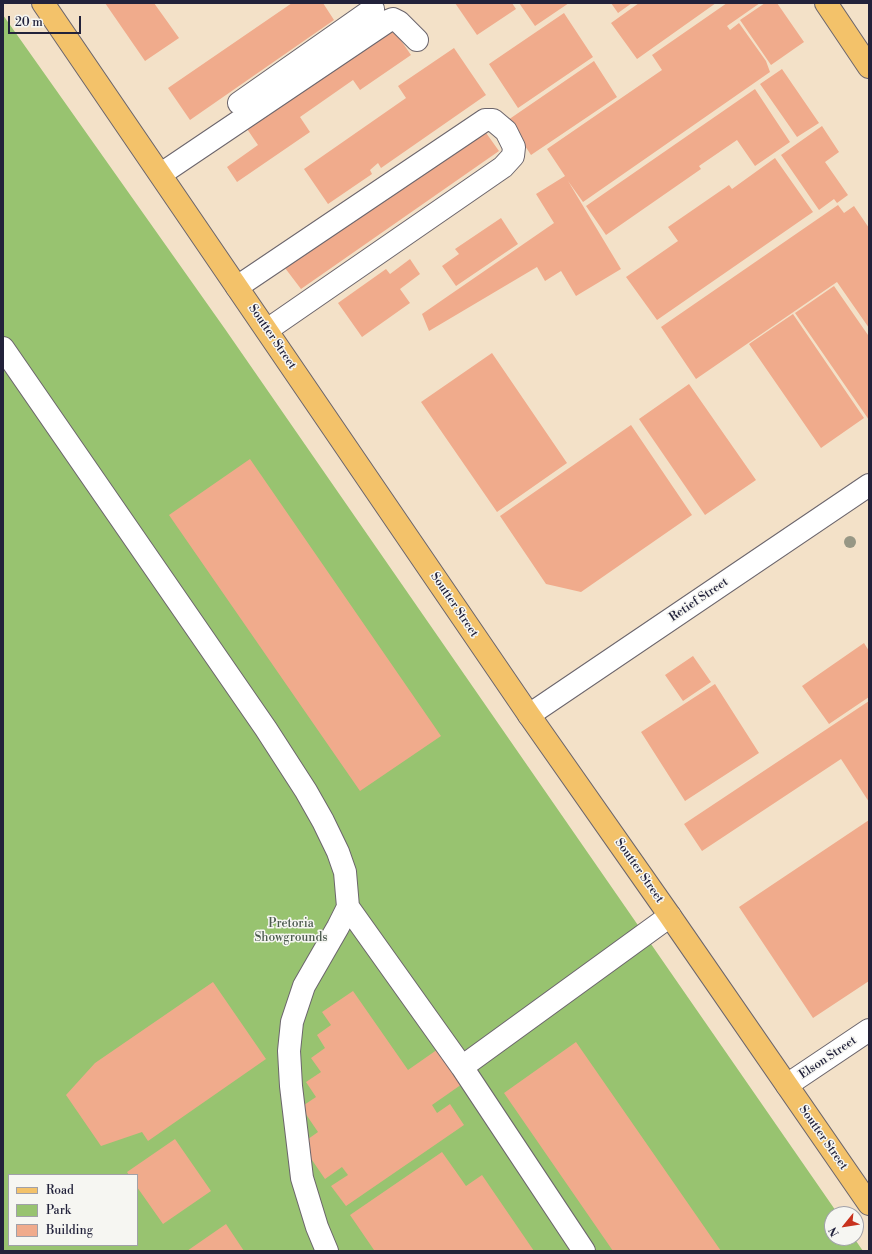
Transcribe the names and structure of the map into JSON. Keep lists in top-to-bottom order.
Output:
{
  "streets": {
    "main road": ["Soutter Street"],
    "street": ["Retief Street", "Elson Street"]
  },
  "crossings": [
    ["Soutter Street", "Retief Street"],
    ["Soutter Street", "Elson Street"]
  ],
  "parks": ["Pretoria Showgrounds"],
  "legend": ["Road", "Park", "Building"],
  "scale_bar": "20 m",
  "north": "bottom left"
}
